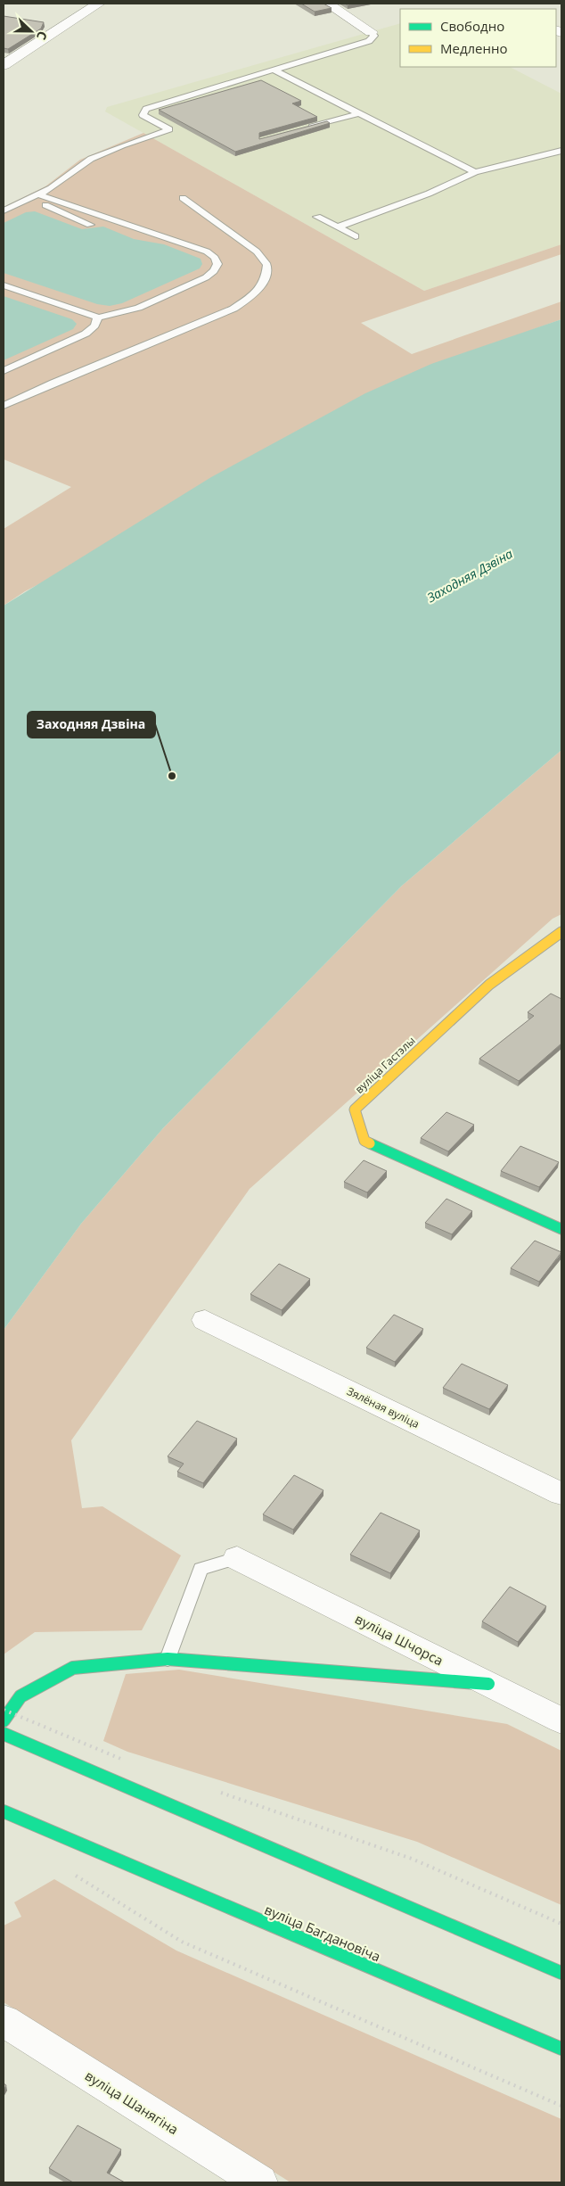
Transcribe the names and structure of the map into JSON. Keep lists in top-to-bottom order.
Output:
{
  "streets": {
    "street": [
      "вуліца Гастэлы",
      "Зялёная вуліца",
      "вуліца Шчорса",
      "вуліца Багдановіча",
      "вуліца Шанягіна"
    ]
  },
  "water": ["Заходняя Дзвіна"],
  "places": ["Заходняя Дзвіна"],
  "legend": ["Свободно", "Медленно"],
  "north": "right"
}
